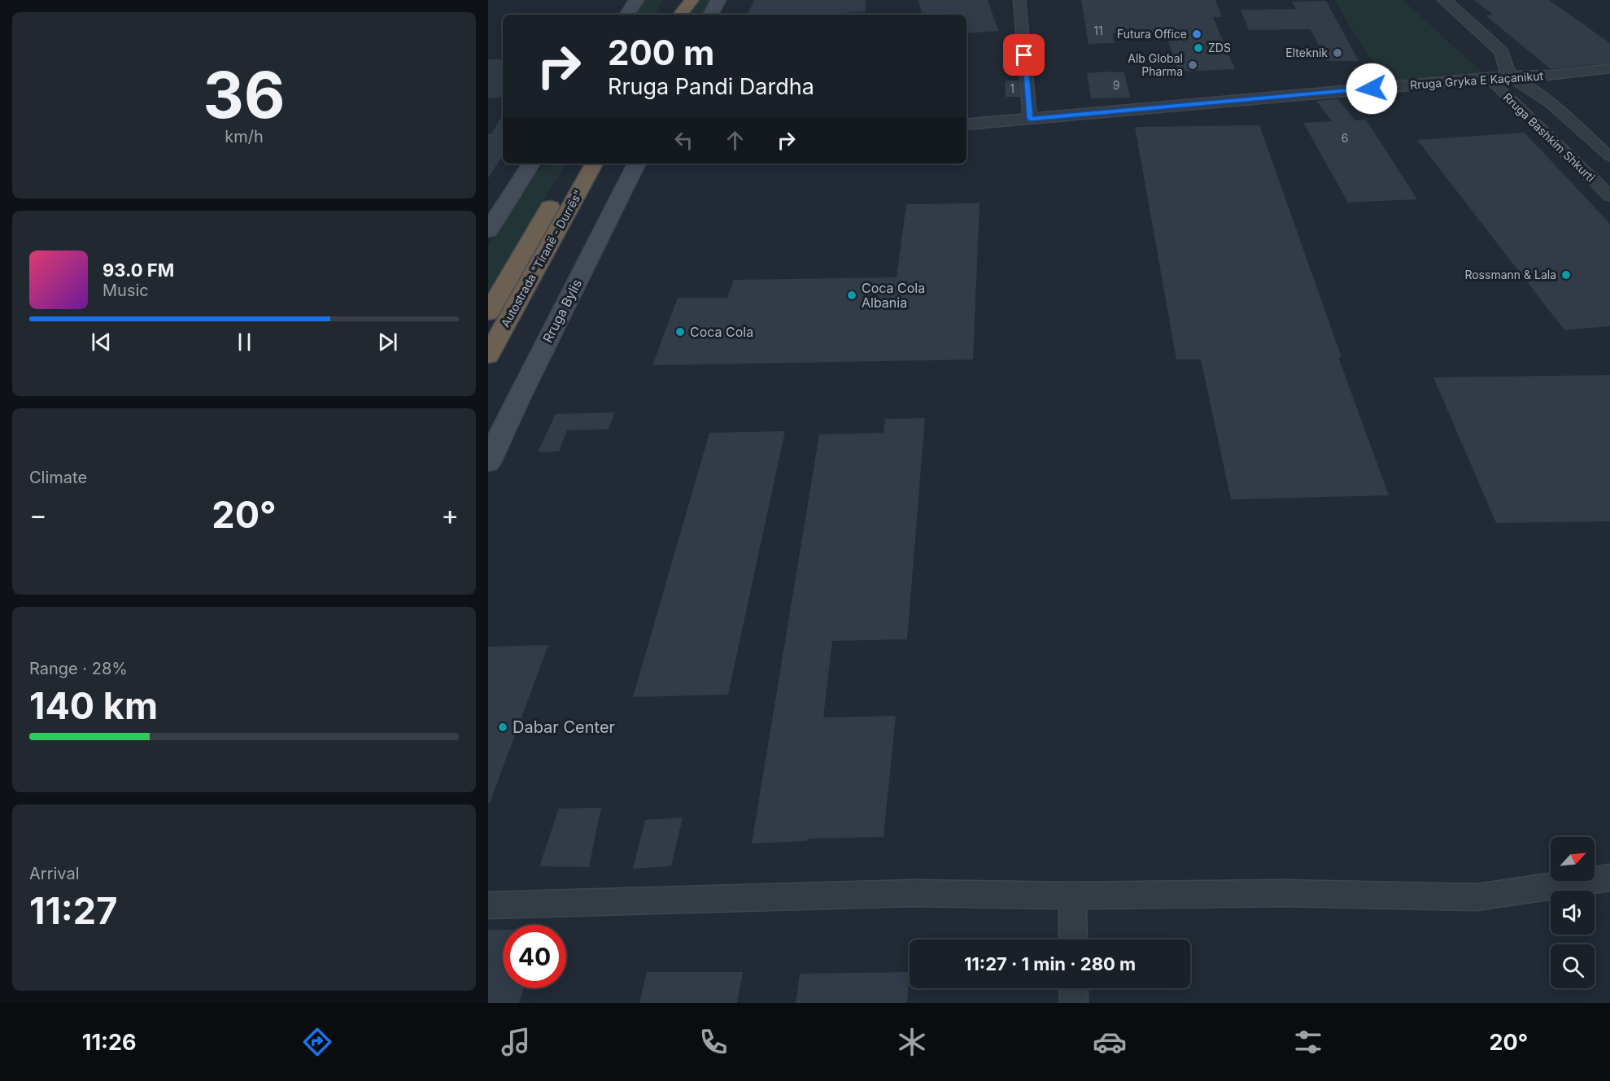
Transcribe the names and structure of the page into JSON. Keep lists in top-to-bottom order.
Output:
{
  "streets": {
    "highway": ["Autostrada \"Tiranë - Durrës\""],
    "main road": ["Rruga Bylis"],
    "street": ["Rruga Gryka E Kaçanikut", "Rruga Bashkim Shkurti"]
  },
  "crossings": [
    ["Rruga Gryka E Kaçanikut", "Rruga Bashkim Shkurti"]
  ],
  "places": [
    "Futura Office",
    "ZDS",
    "Elteknik",
    "Alb Global Pharma",
    "Rossmann & Lala",
    "Coca Cola Albania",
    "Coca Cola",
    "Dabar Center"
  ],
  "house_numbers": [
    "11",
    "9",
    "1",
    "6"
  ],
  "north": "top right",
  "page": {
    "tile": [
      ["36", "km/h"],
      "Climate",
      ["Range · 28%", "140 km"],
      ["Arrival", "11:27"]
    ],
    "turn": ["200 m", "Rruga Pandi Dardha"],
    "song": ["93.0 FM", "Music"],
    "heat": ["−", "20°", "+"],
    "limit": "40",
    "trip": "11:27 · 1 min · 280 m",
    "tabs": ["11:26", "20°"]
  }
}
